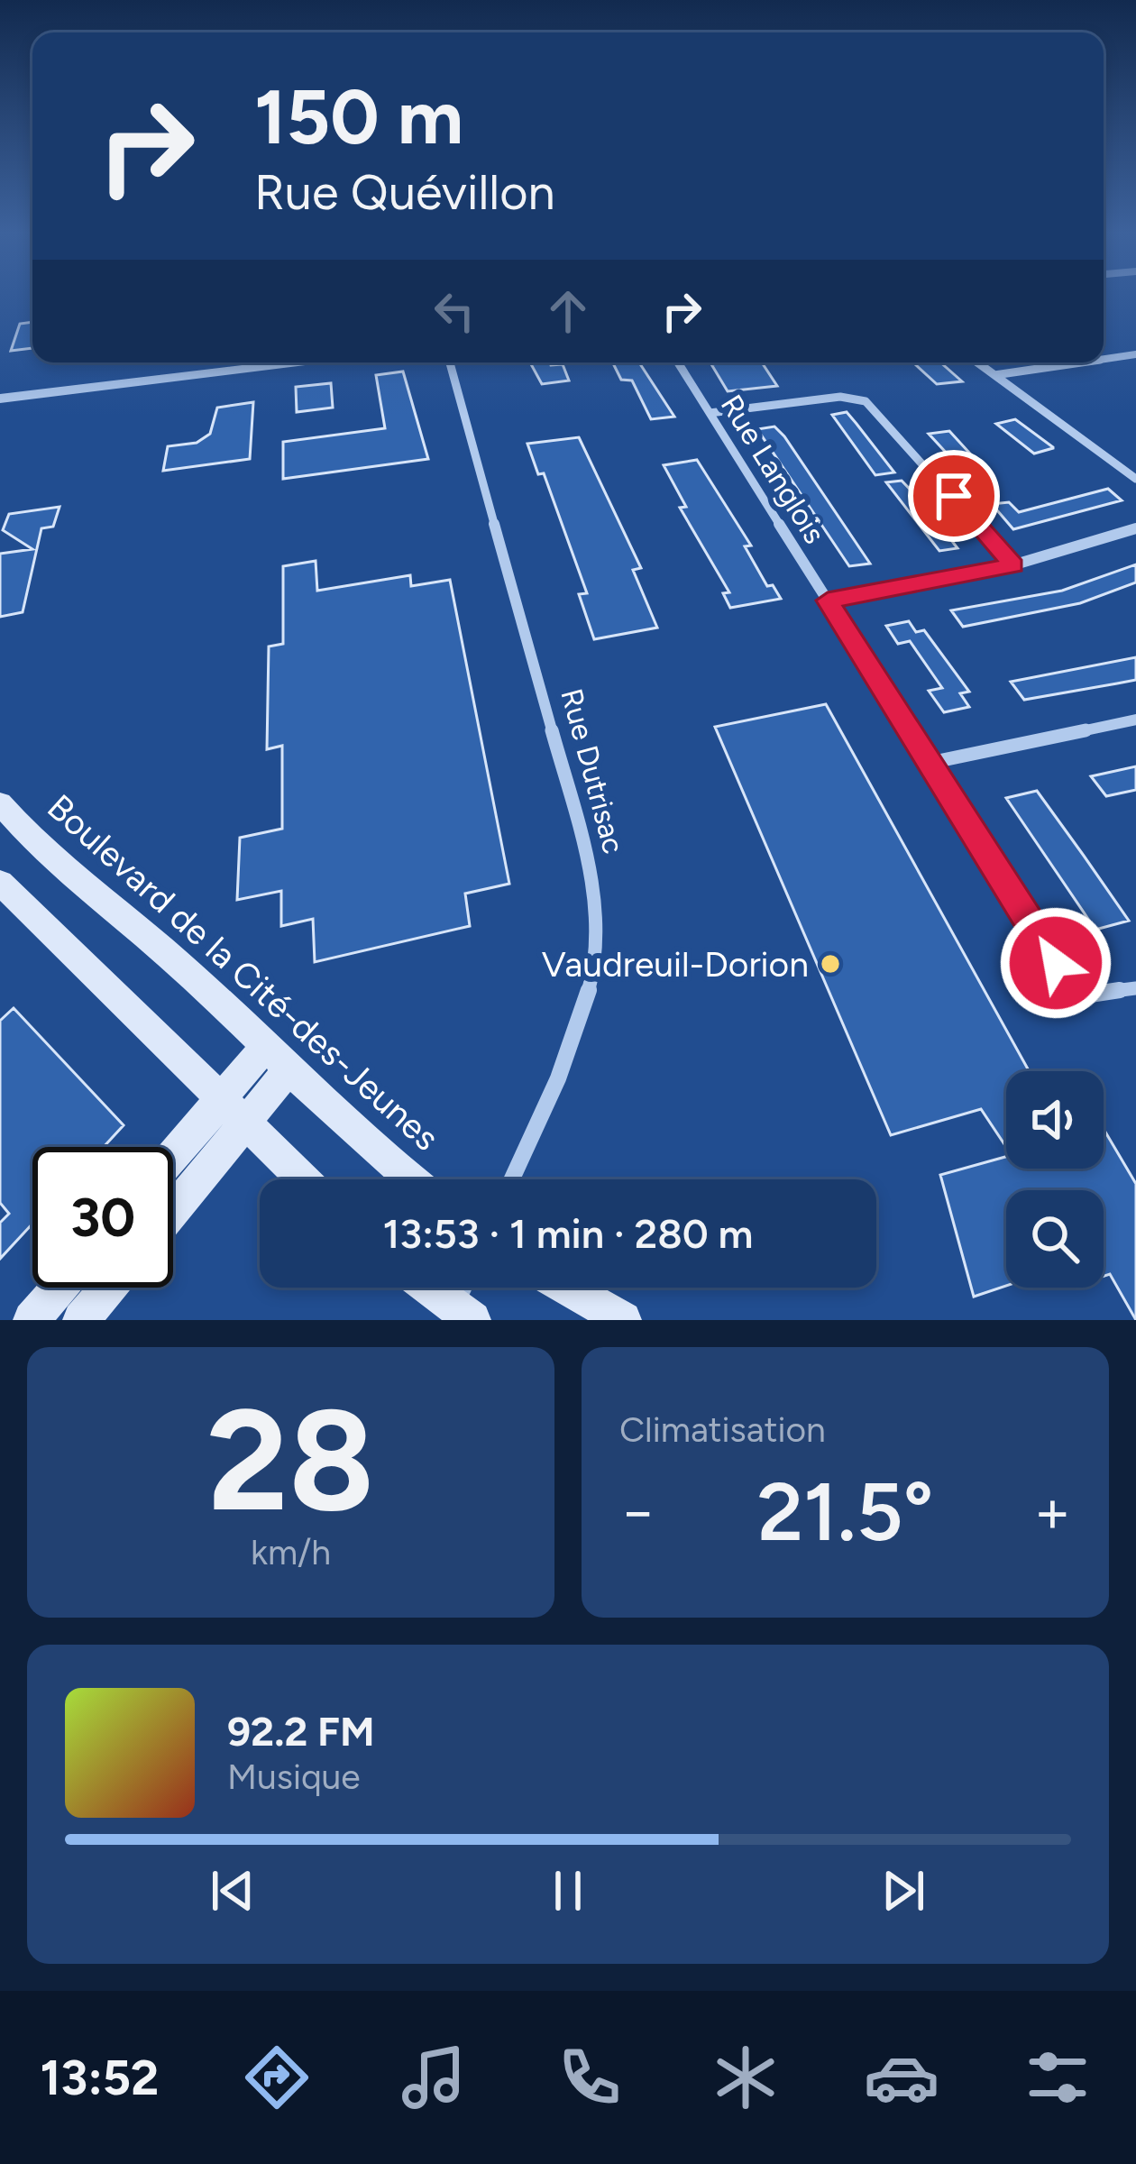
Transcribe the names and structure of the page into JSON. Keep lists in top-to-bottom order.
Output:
{
  "streets": {
    "main road": ["Boulevard de la Cité-des-Jeunes"],
    "street": ["Rue Langlois", "Rue Dutrisac"]
  },
  "places": ["Vaudreuil-Dorion"],
  "page": {
    "turn": ["150 m", "Rue Quévillon"],
    "limit": "30",
    "trip": "13:53 · 1 min · 280 m",
    "tile": [
      ["28", "km/h"],
      "Climatisation"
    ],
    "heat": ["−", "21.5°", "+"],
    "song": ["92.2 FM", "Musique"],
    "tabs": "13:52"
  }
}
